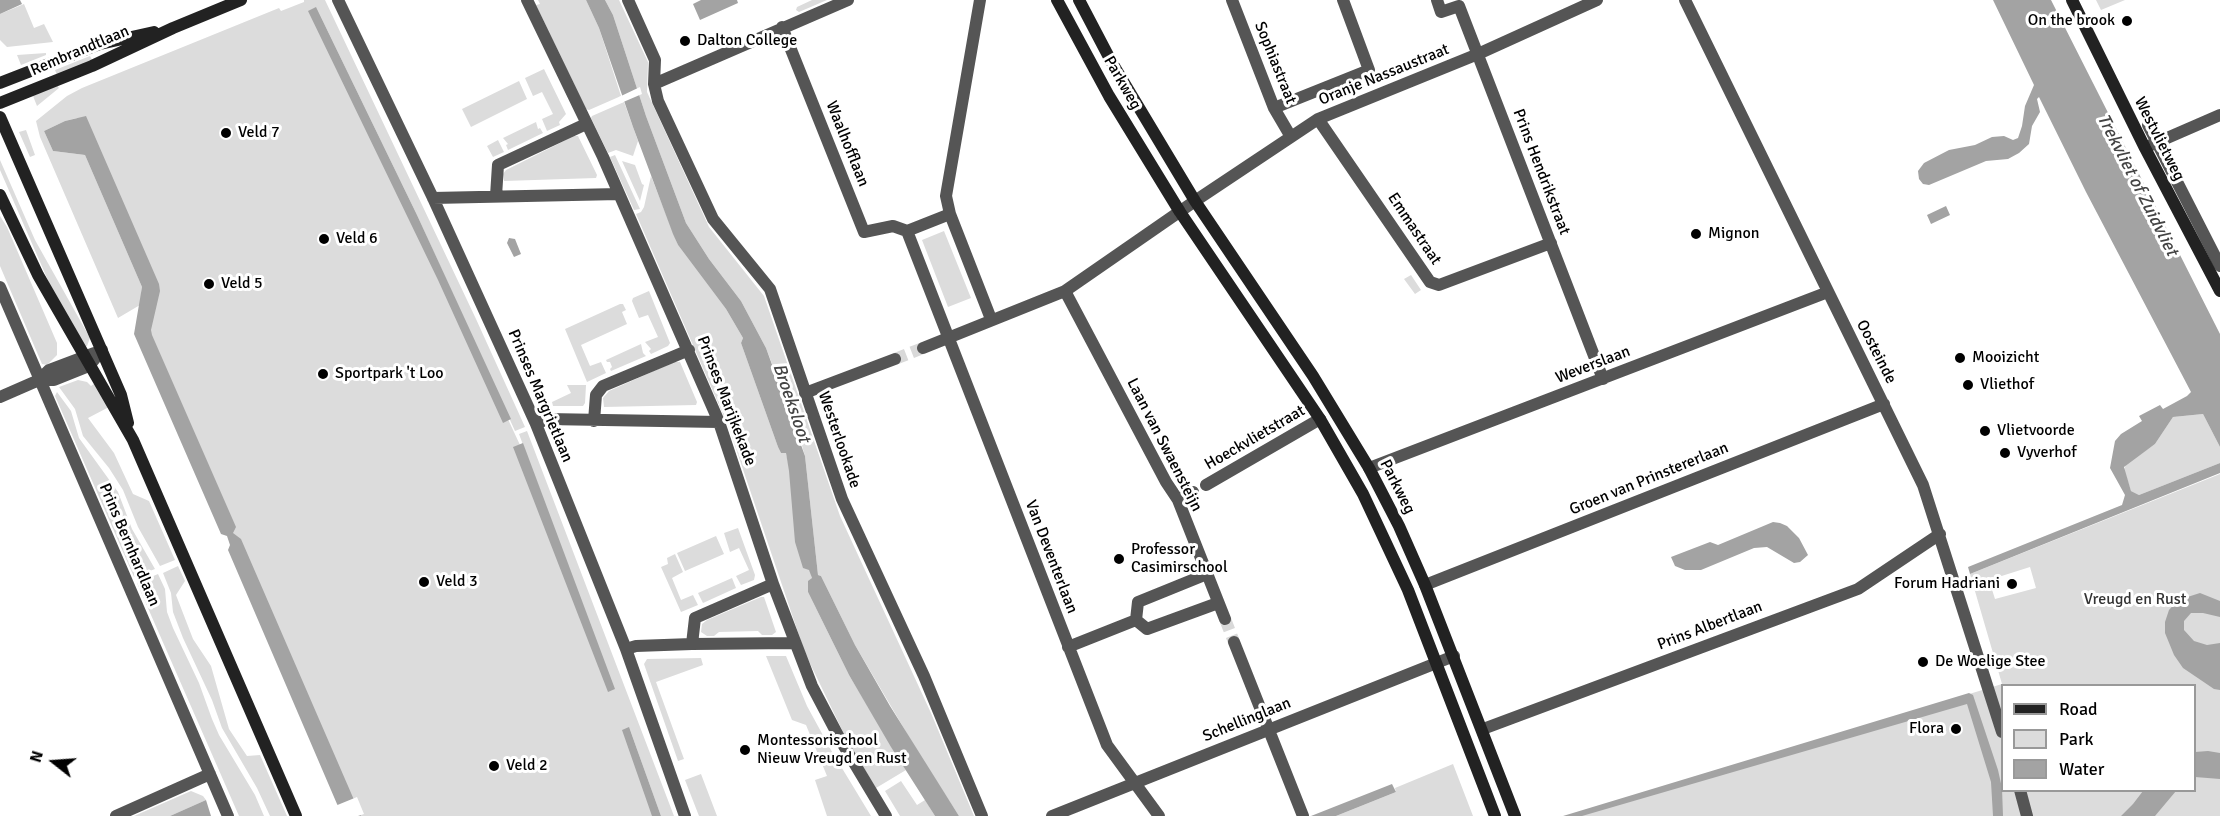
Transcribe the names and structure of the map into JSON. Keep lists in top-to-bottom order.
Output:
{
  "streets": {
    "street": [
      "Rembrandtlaan",
      "Sophiastraat",
      "Oranje Nassaustraat",
      "Parkweg",
      "Westvlietweg",
      "Waalhofflaan",
      "Prins Hendrikstraat",
      "Emmastraat",
      "Oosteinde",
      "Weverslaan",
      "Prinses Margrietlaan",
      "Prinses Marijkekade",
      "Hoeckvlietstraat",
      "Westerlookade",
      "Laan van Swaensteijn",
      "Groen van Prinstererlaan",
      "Prins Bernhardlaan",
      "Van Deventerlaan",
      "Prins Albertlaan",
      "Schellinglaan"
    ]
  },
  "crossings": [
    ["Sophiastraat", "Oranje Nassaustraat"],
    ["Oranje Nassaustraat", "Parkweg"],
    ["Oranje Nassaustraat", "Prins Hendrikstraat"],
    ["Oranje Nassaustraat", "Emmastraat"],
    ["Parkweg", "Weverslaan"],
    ["Parkweg", "Hoeckvlietstraat"],
    ["Parkweg", "Groen van Prinstererlaan"],
    ["Parkweg", "Prins Albertlaan"],
    ["Parkweg", "Schellinglaan"],
    ["Waalhofflaan", "Van Deventerlaan"],
    ["Prins Hendrikstraat", "Emmastraat"],
    ["Prins Hendrikstraat", "Weverslaan"],
    ["Oosteinde", "Weverslaan"],
    ["Oosteinde", "Groen van Prinstererlaan"],
    ["Oosteinde", "Prins Albertlaan"],
    ["Van Deventerlaan", "Schellinglaan"]
  ],
  "water": ["Trekvliet of Zuidvliet", "Broeksloot"],
  "parks": ["Vreugd en Rust"],
  "places": [
    "On the brook",
    "Dalton College",
    "Veld 7",
    "Mignon",
    "Veld 6",
    "Veld 5",
    "Mooizicht",
    "Sportpark 't Loo",
    "Vliethof",
    "Vlietvoorde",
    "Vyverhof",
    "Professor Casimirschool",
    "Veld 3",
    "Forum Hadriani",
    "De Woelige Stee",
    "Flora",
    "Montessorischool Nieuw Vreugd en Rust",
    "Veld 2"
  ],
  "legend": ["Road", "Park", "Water"],
  "north": "left"
}
